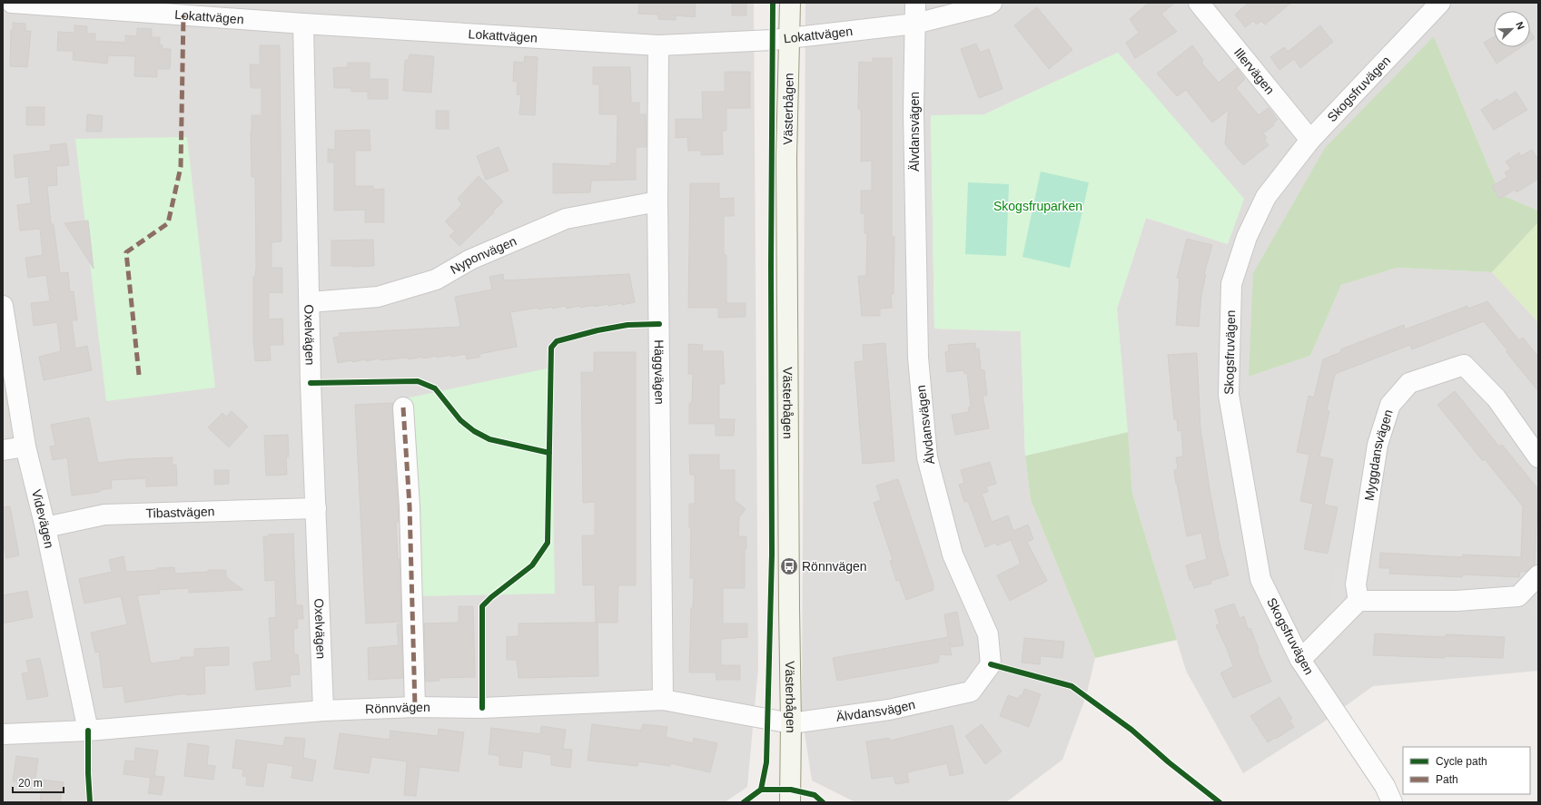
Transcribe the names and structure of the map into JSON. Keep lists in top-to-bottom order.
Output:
{
  "streets": {
    "street": [
      "Lokattvägen",
      "Illervägen",
      "Skogsfruvägen",
      "Västerbågen",
      "Älvdansvägen",
      "Nyponvägen",
      "Oxelvägen",
      "Häggvägen",
      "Myggdansvägen",
      "Tibastvägen",
      "Videvägen",
      "Rönnvägen"
    ]
  },
  "crossings": [
    ["Lokattvägen", "Västerbågen"],
    ["Lokattvägen", "Älvdansvägen"],
    ["Lokattvägen", "Oxelvägen"],
    ["Lokattvägen", "Häggvägen"],
    ["Illervägen", "Skogsfruvägen"],
    ["Västerbågen", "Älvdansvägen"],
    ["Västerbågen", "Rönnvägen"],
    ["Älvdansvägen", "Rönnvägen"],
    ["Nyponvägen", "Oxelvägen"],
    ["Nyponvägen", "Häggvägen"],
    ["Oxelvägen", "Tibastvägen"],
    ["Oxelvägen", "Rönnvägen"],
    ["Häggvägen", "Rönnvägen"],
    ["Tibastvägen", "Videvägen"],
    ["Videvägen", "Rönnvägen"]
  ],
  "parks": ["Skogsfruparken"],
  "places": {
    "bus stop": ["Rönnvägen"]
  },
  "legend": ["Cycle path", "Path"],
  "scale_bar": "20 m",
  "north": "top right"
}
